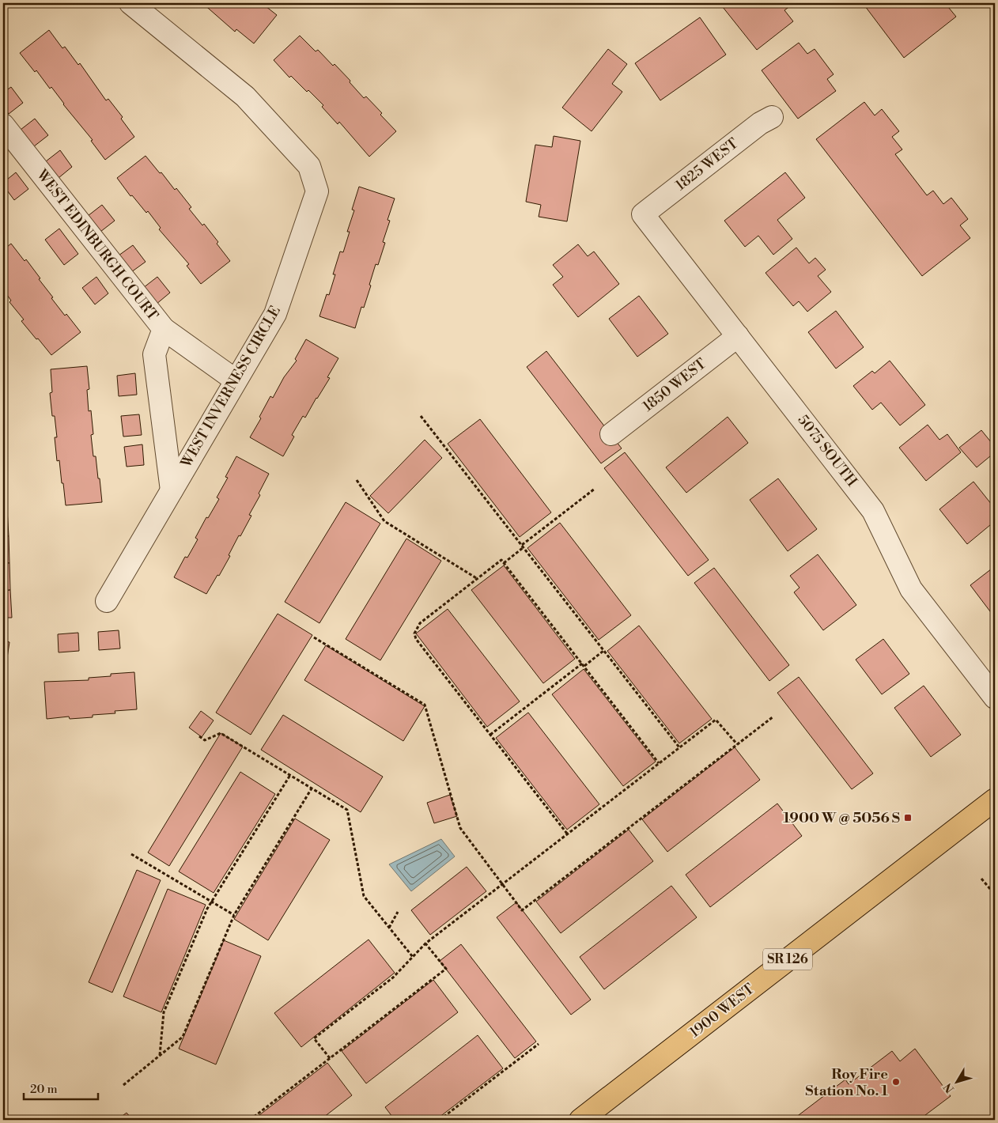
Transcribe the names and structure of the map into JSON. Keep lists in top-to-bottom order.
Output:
{
  "streets": {
    "main road": ["SR 126", "1900 WEST"],
    "street": [
      "1825 WEST",
      "WEST EDINBURGH COURT",
      "1850 WEST",
      "WEST INVERNESS CIRCLE",
      "5075 SOUTH"
    ]
  },
  "crossings": [
    ["1825 WEST", "5075 SOUTH"],
    ["WEST EDINBURGH COURT", "WEST INVERNESS CIRCLE"],
    ["1850 WEST", "5075 SOUTH"]
  ],
  "places": {
    "transit": ["1900 W @ 5056 S"],
    "other": ["Roy Fire Station No. 1"]
  },
  "scale_bar": "20 m",
  "north": "bottom left"
}
